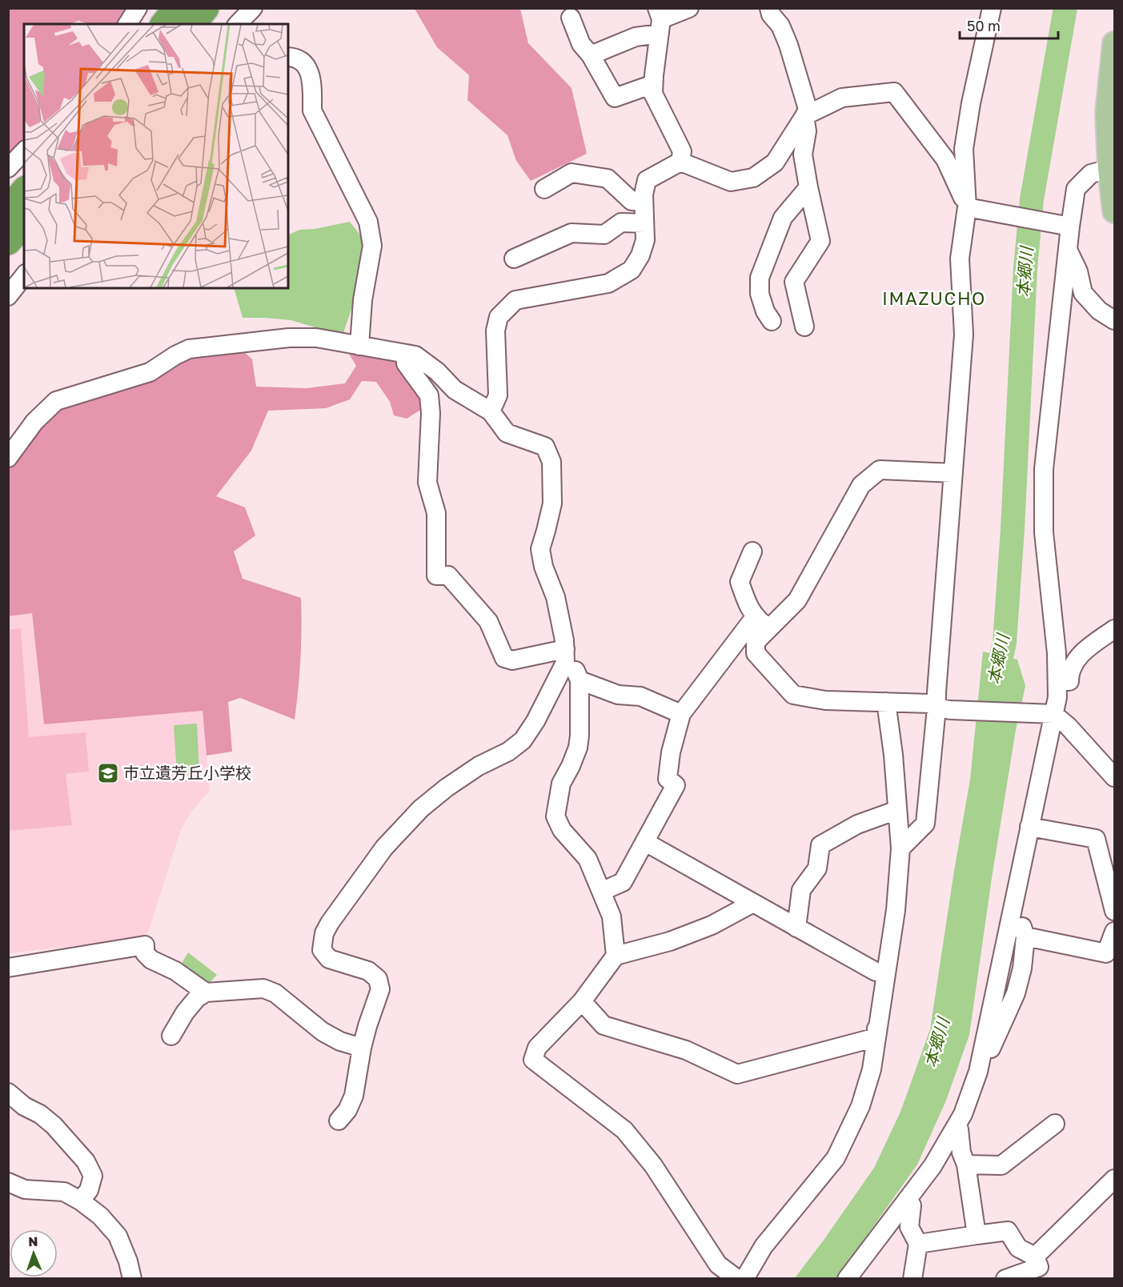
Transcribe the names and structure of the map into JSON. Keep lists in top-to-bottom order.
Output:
{
  "districts": ["IMAZUCHO"],
  "water": ["本郷川"],
  "places": {
    "school or university": ["市立遺芳丘小学校"]
  },
  "scale_bar": "50 m",
  "north": "top"
}
